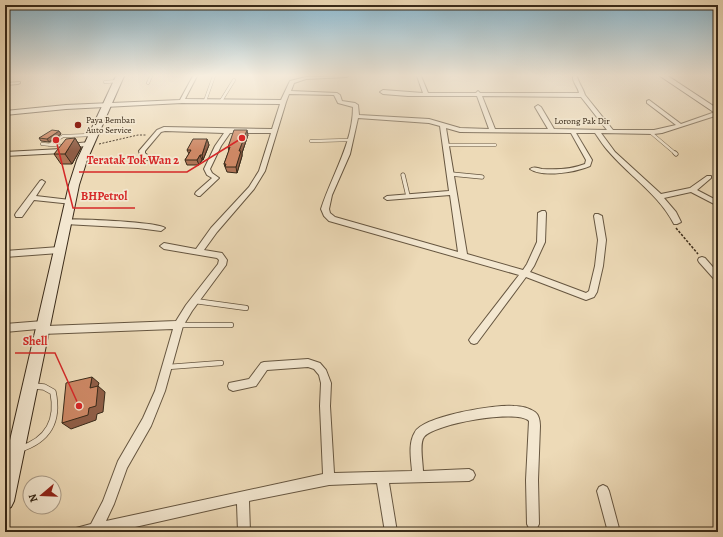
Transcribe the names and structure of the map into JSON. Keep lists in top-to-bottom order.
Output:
{
  "streets": {
    "street": ["Lorong Pak Dir"]
  },
  "places": [
    "Paya Bemban Auto Service",
    "Teratak Tok Wan 2",
    "BHPetrol",
    "Shell"
  ],
  "north": "left"
}
